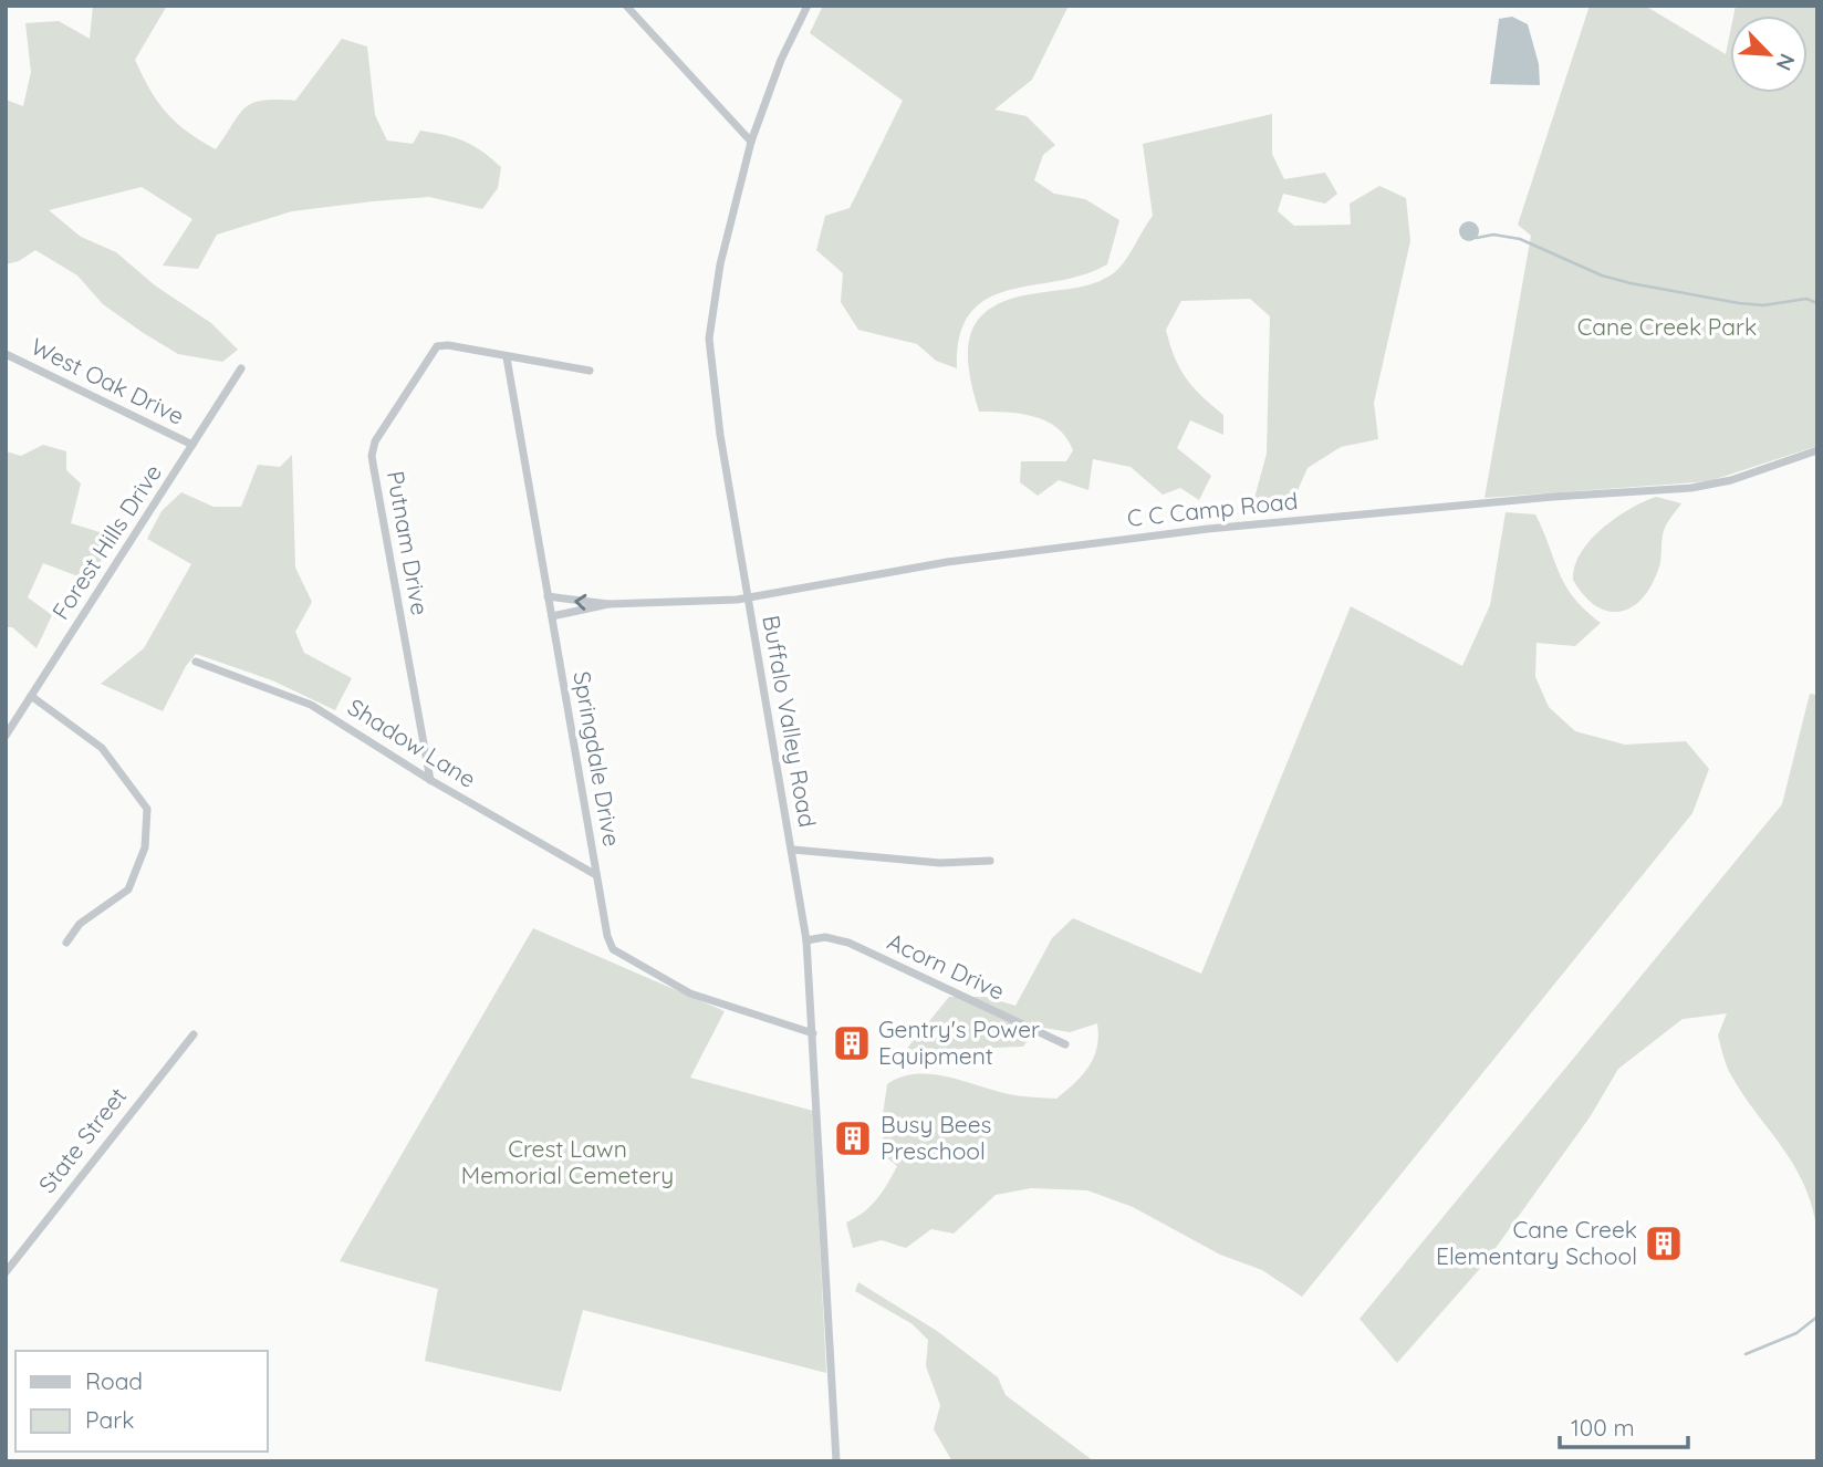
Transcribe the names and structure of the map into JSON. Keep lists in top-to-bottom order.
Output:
{
  "streets": {
    "street": [
      "West Oak Drive",
      "C C Camp Road",
      "Forest Hills Drive",
      "Putnam Drive",
      "Buffalo Valley Road",
      "Shadow Lane",
      "Springdale Drive",
      "Acorn Drive",
      "State Street"
    ]
  },
  "crossings": [
    ["West Oak Drive", "Forest Hills Drive"],
    ["C C Camp Road", "Buffalo Valley Road"],
    ["Putnam Drive", "Shadow Lane"],
    ["Putnam Drive", "Springdale Drive"],
    ["Buffalo Valley Road", "Springdale Drive"],
    ["Buffalo Valley Road", "Acorn Drive"],
    ["Shadow Lane", "Springdale Drive"]
  ],
  "parks": ["Cane Creek Park", "Crest Lawn Memorial Cemetery"],
  "places": {
    "building": ["Gentry's Power Equipment", "Busy Bees Preschool", "Cane Creek Elementary School"]
  },
  "legend": ["Road", "Park"],
  "scale_bar": "100 m",
  "north": "bottom right"
}
